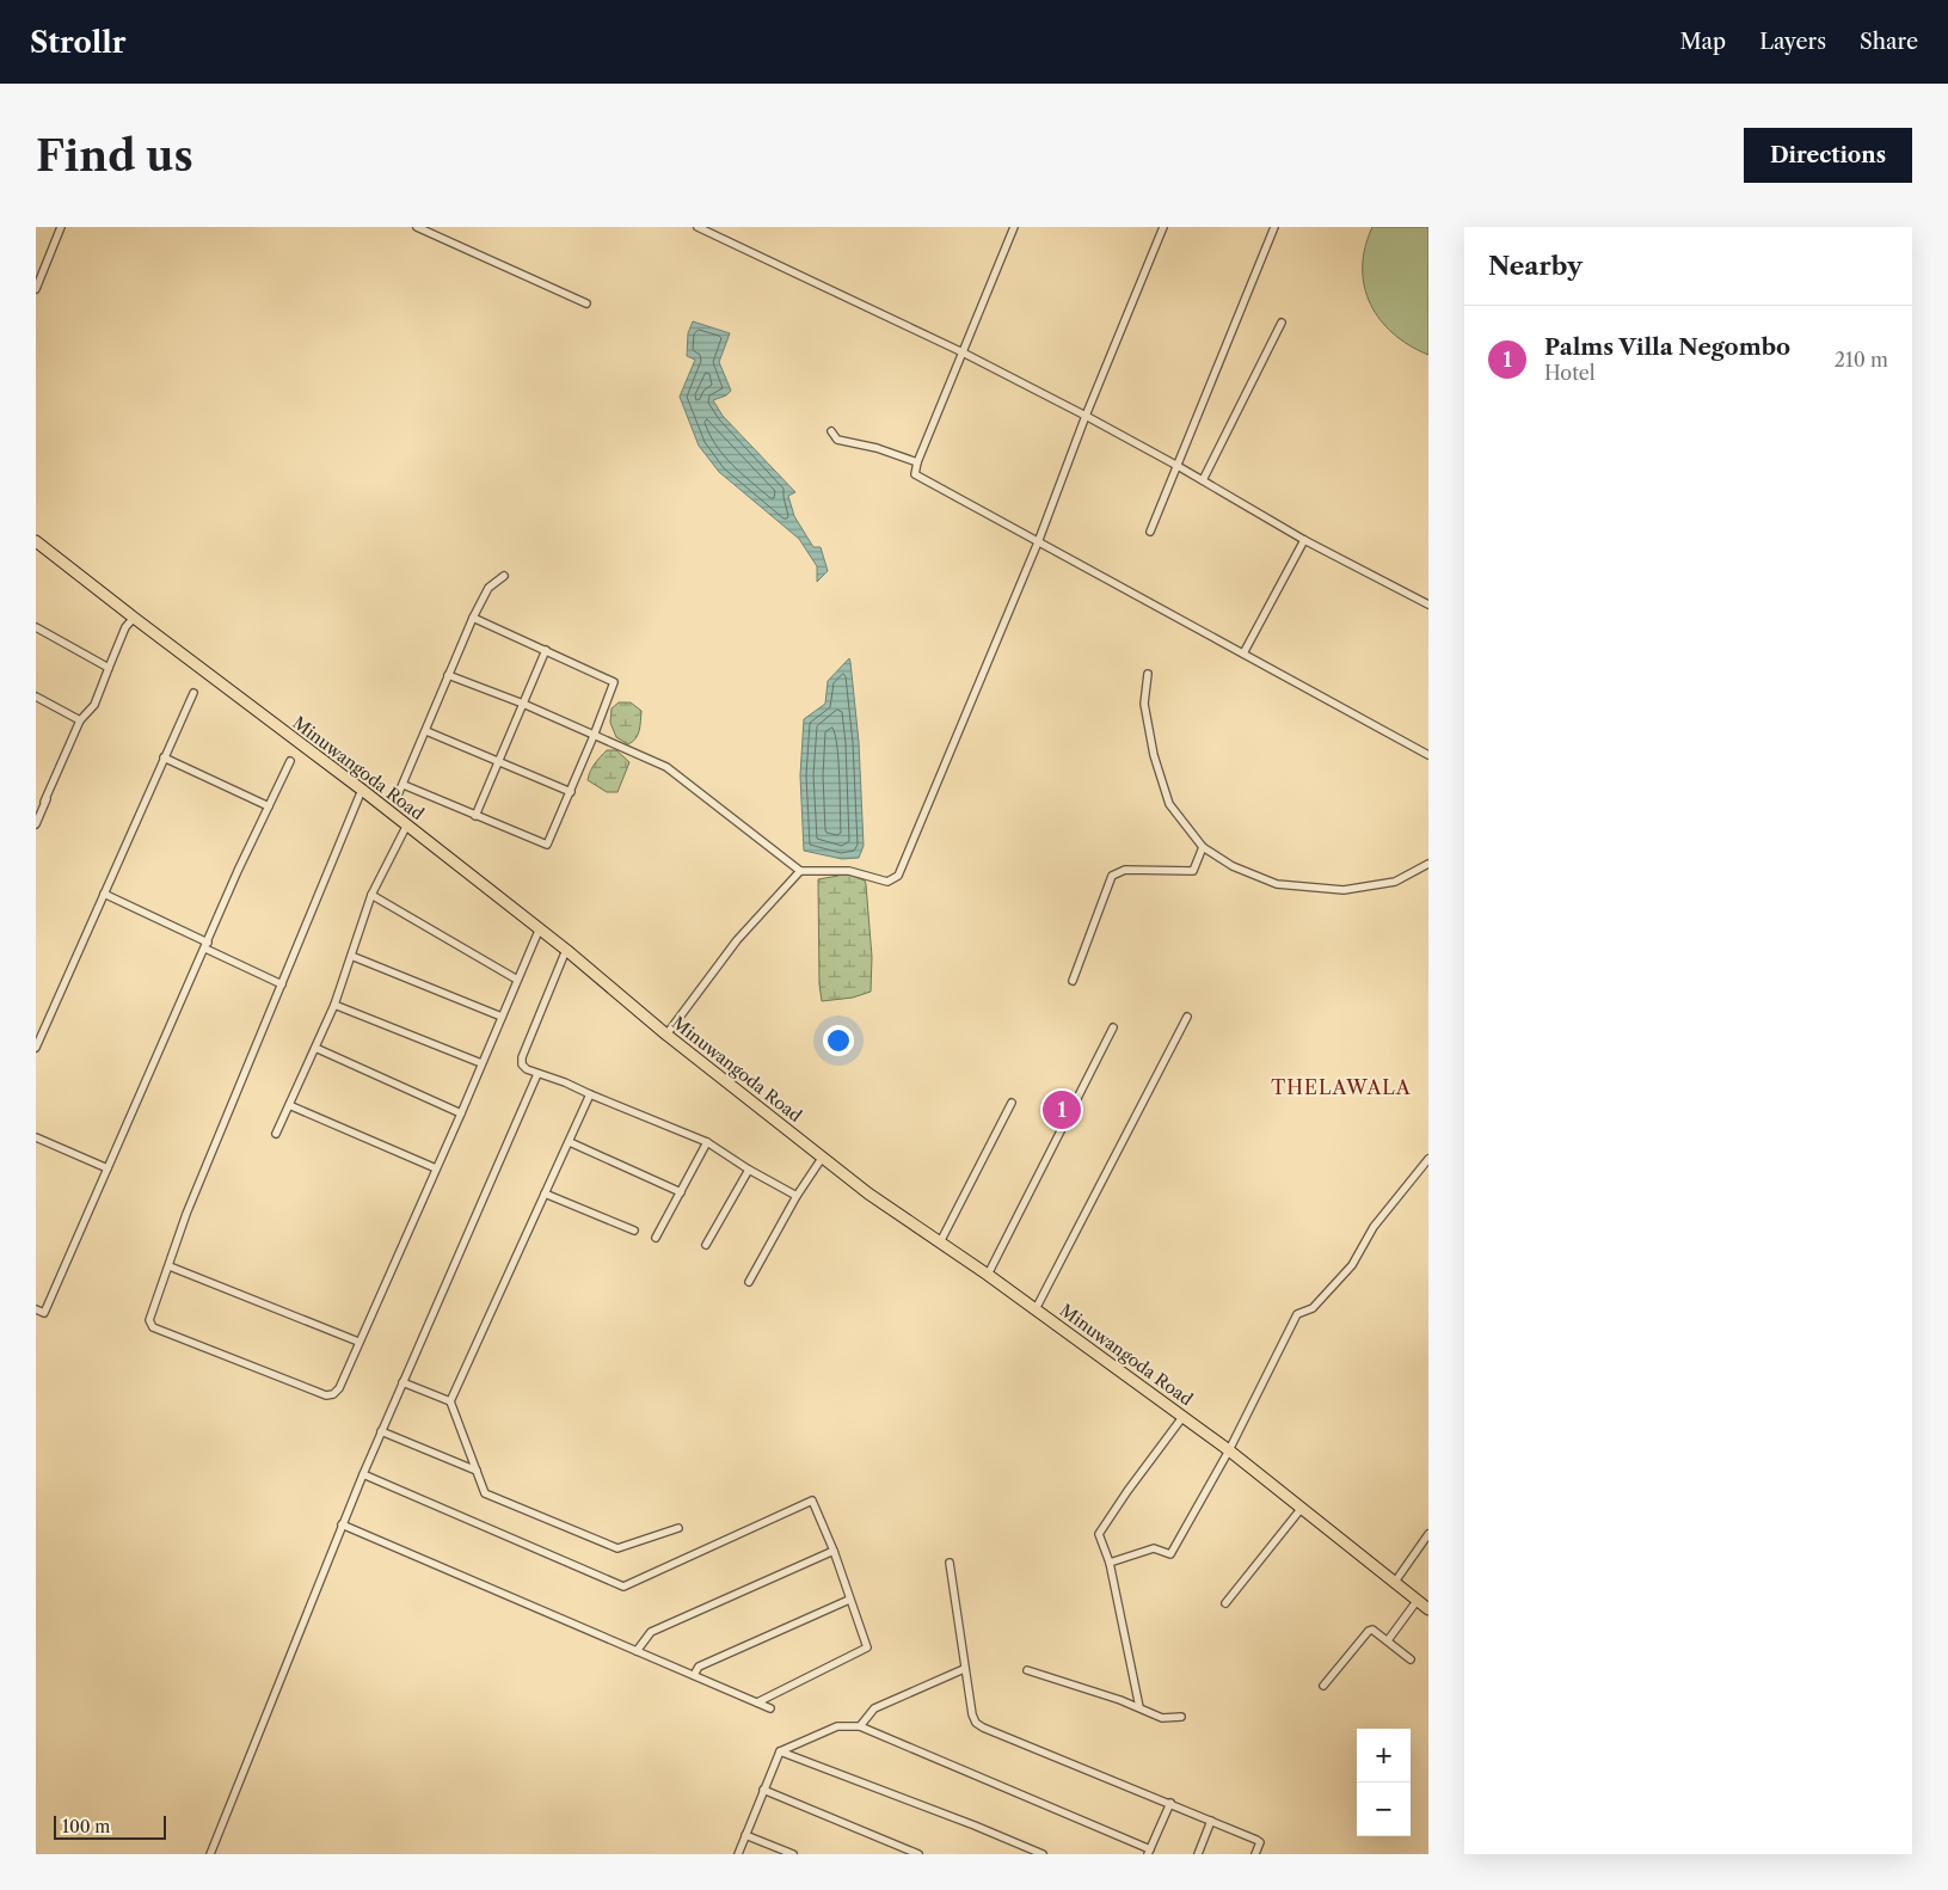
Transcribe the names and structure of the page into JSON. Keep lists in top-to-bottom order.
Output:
{
  "streets": {
    "main road": ["Minuwangoda Road"]
  },
  "districts": ["THELAWALA"],
  "scale_bar": "100 m",
  "page": {
    "header": "Strollr",
    "nav": ["Map", "Layers", "Share"],
    "buttons": "Directions",
    "title": "Find us",
    "heading": "Nearby",
    "list": [
      {
        "mark": "1",
        "name": "Palms Villa Negombo",
        "note": "Hotel",
        "value": "210 m"
      }
    ],
    "pins": "1",
    "map_buttons": ["+", "−"],
    "scale": "100 m"
  }
}
